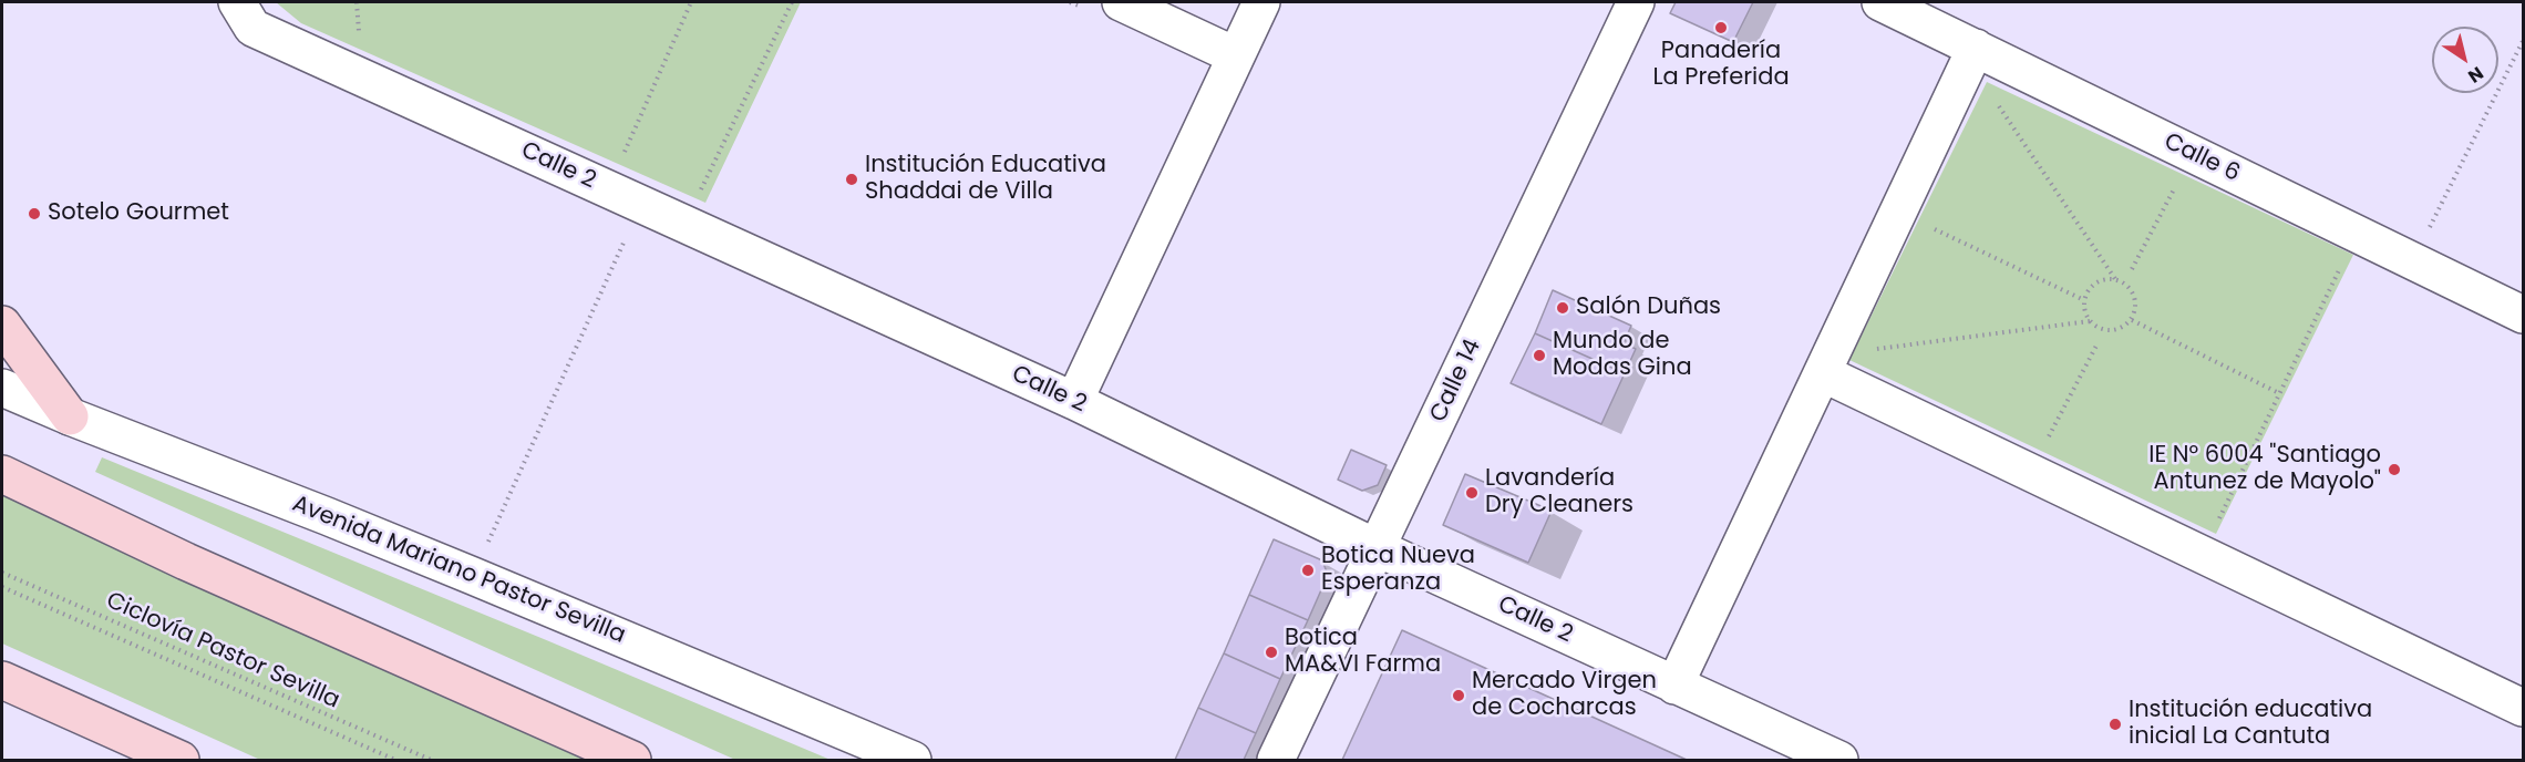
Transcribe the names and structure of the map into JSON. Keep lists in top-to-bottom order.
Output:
{
  "streets": {
    "street": [
      "Calle 6",
      "Calle 2",
      "Calle 14",
      "Avenida Mariano Pastor Sevilla"
    ],
    "path": ["Ciclovía Pastor Sevilla"]
  },
  "crossings": [
    ["Calle 2", "Calle 14"]
  ],
  "places": [
    "Panadería La Preferida",
    "Institución Educativa Shaddai de Villa",
    "Sotelo Gourmet",
    "Salón Duñas",
    "Mundo de Modas Gina",
    "IE N° 6004 \"Santiago Antunez de Mayolo\"",
    "Lavandería Dry Cleaners",
    "Botica Nueva Esperanza",
    "Botica MA&VI Farma",
    "Mercado Virgen de Cocharcas",
    "Institución educativa inicial La Cantuta"
  ],
  "north": "bottom right"
}
